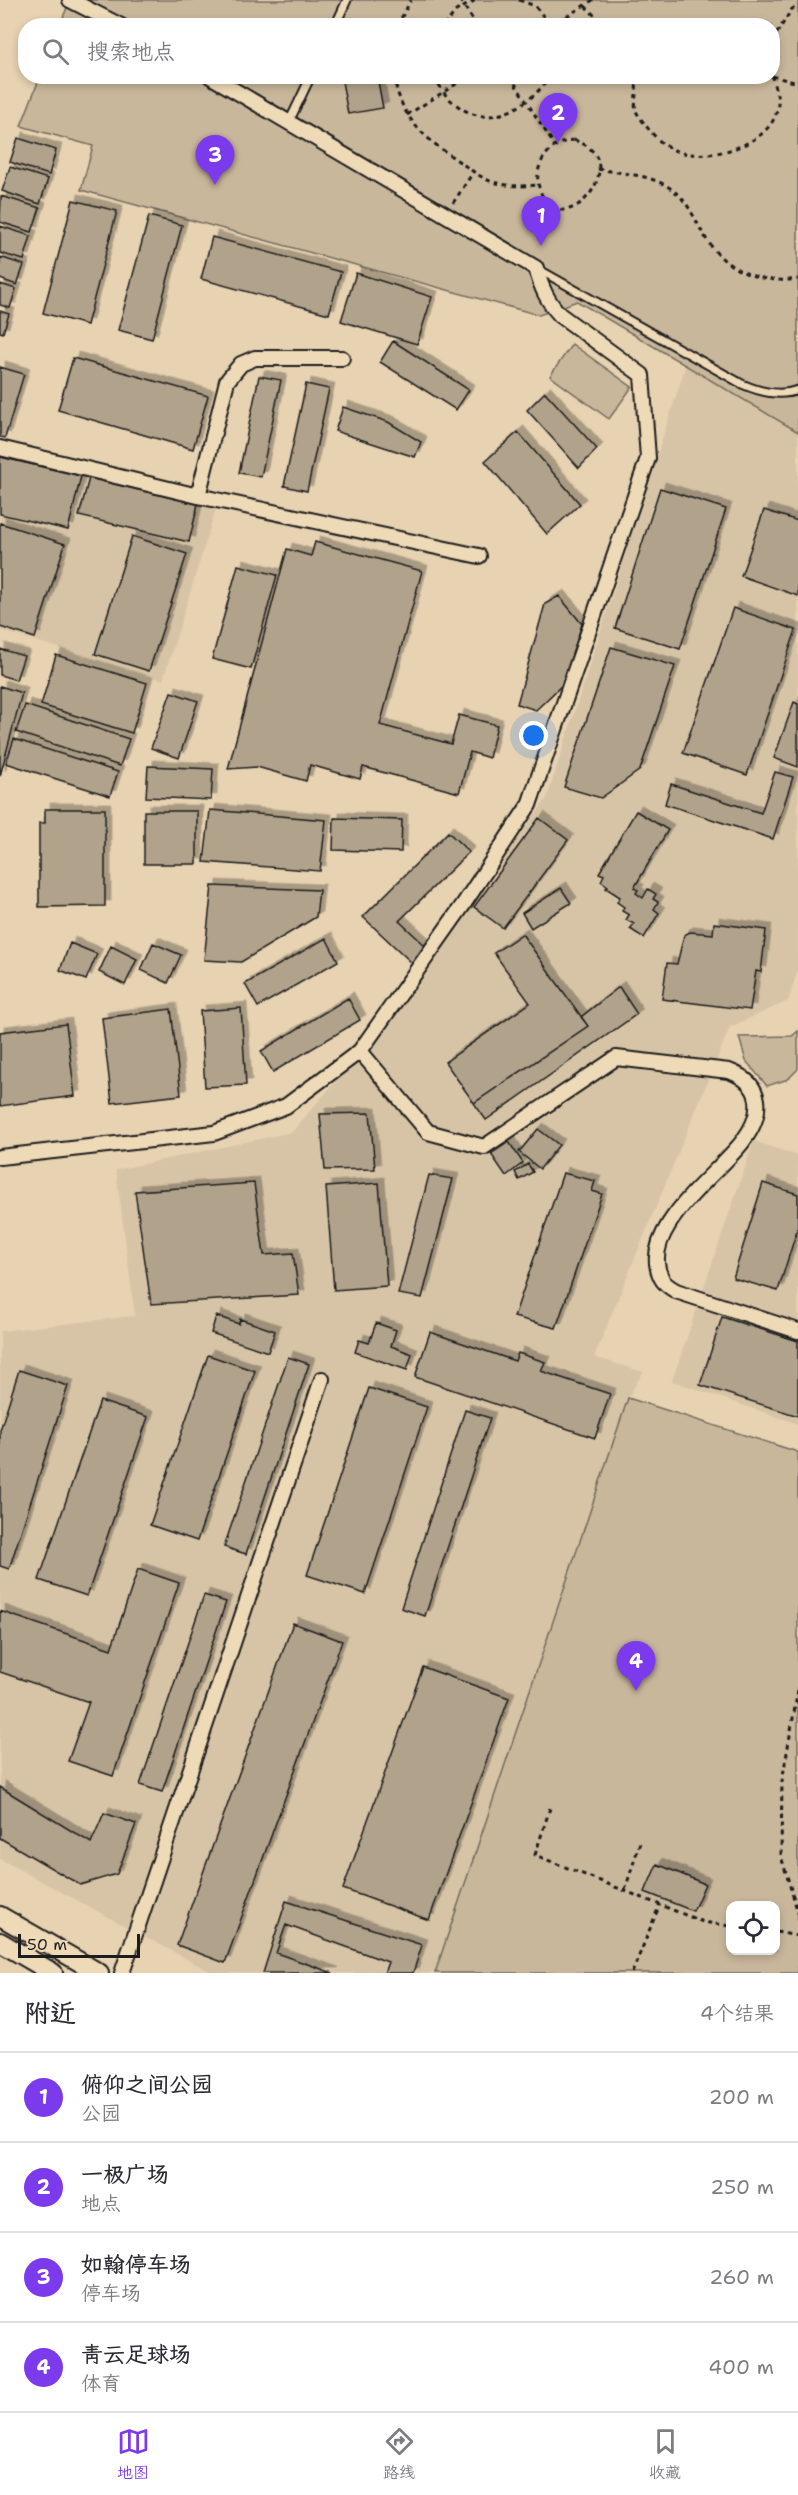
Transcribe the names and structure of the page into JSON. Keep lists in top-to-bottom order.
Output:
{
  "scale_bar": "50 m",
  "page": {
    "search": "搜索地点",
    "pins": [
      "2",
      "3",
      "1",
      "4"
    ],
    "scale": "50 m",
    "heading": ["附近", "4个结果"],
    "list": [
      {
        "mark": "1",
        "name": "俯仰之间公园",
        "note": "公园",
        "value": "200 m"
      },
      {
        "mark": "2",
        "name": "一极广场",
        "note": "地点",
        "value": "250 m"
      },
      {
        "mark": "3",
        "name": "如翰停车场",
        "note": "停车场",
        "value": "260 m"
      },
      {
        "mark": "4",
        "name": "青云足球场",
        "note": "体育",
        "value": "400 m"
      }
    ],
    "nav": ["地图", "路线", "收藏"]
  }
}
